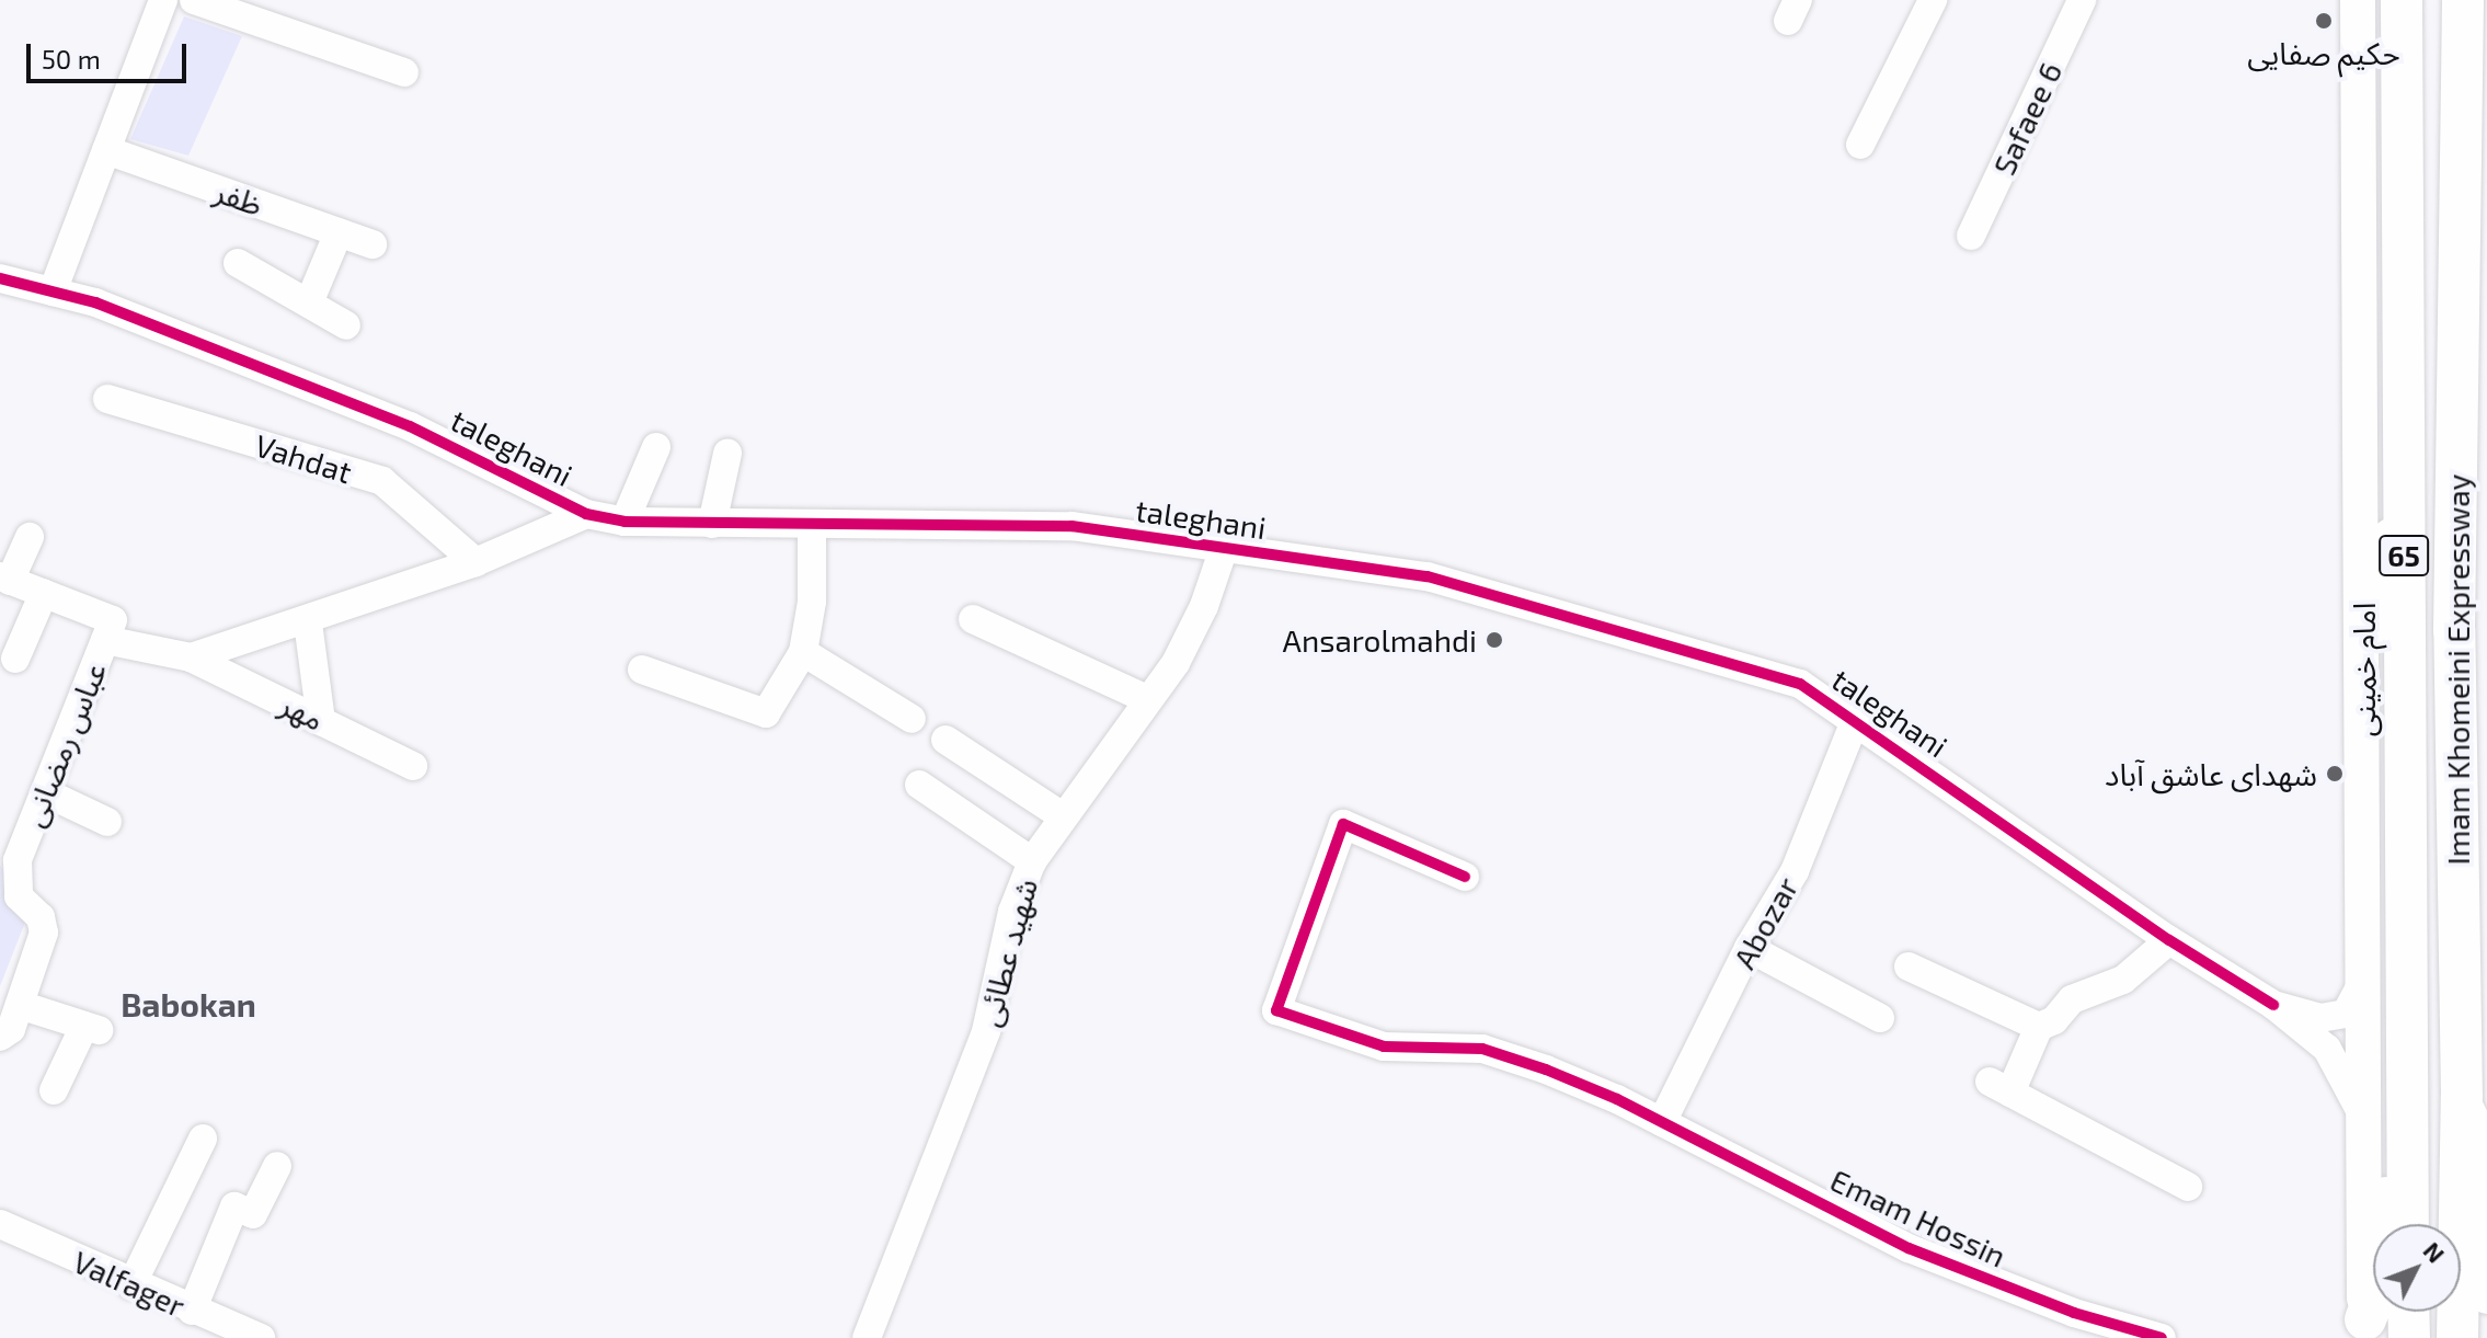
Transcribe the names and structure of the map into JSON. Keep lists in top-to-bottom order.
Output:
{
  "streets": {
    "highway": ["65", "Imam Khomeini Expressway"],
    "main road": ["امام خمینی"],
    "street": [
      "Safaee 6",
      "ظفر",
      "taleghani",
      "Vahdat",
      "مهر",
      "عباس رمضانی",
      "Abozar",
      "شهید عطائی",
      "Emam Hossin",
      "Valfager"
    ]
  },
  "crossings": [
    ["taleghani", "Abozar"],
    ["taleghani", "شهید عطائی"],
    ["Abozar", "Emam Hossin"]
  ],
  "districts": ["Babokan"],
  "places": ["حکیم صفایی", "Ansarolmahdi", "شهدای عاشق آباد"],
  "scale_bar": "50 m",
  "north": "top right"
}
